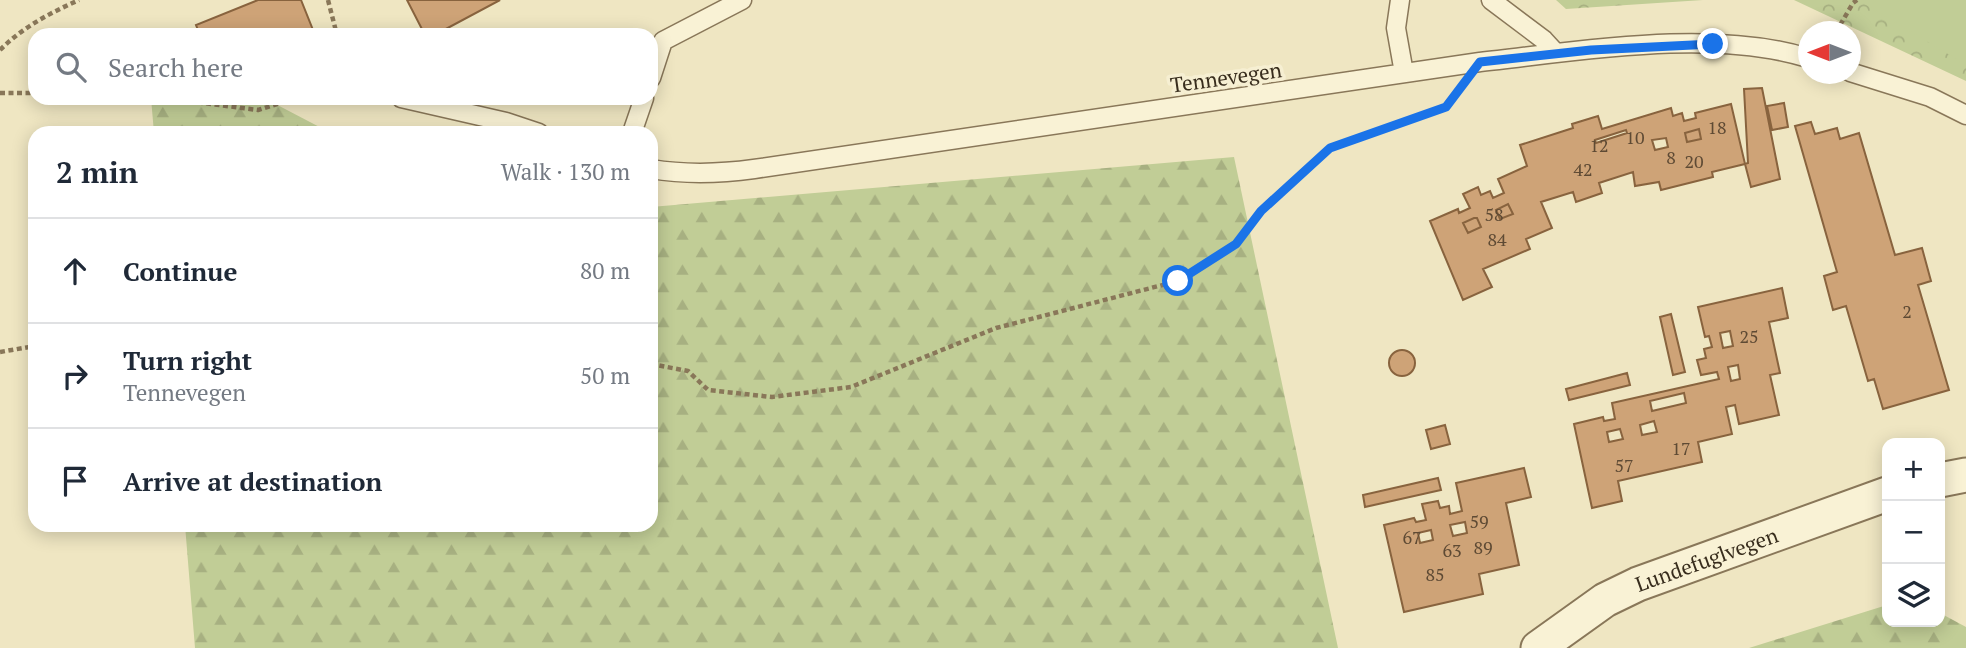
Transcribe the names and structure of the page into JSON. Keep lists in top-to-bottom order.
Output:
{
  "streets": {
    "street": ["Lundefuglvegen"],
    "lane": ["Tennevegen"]
  },
  "house_numbers": [
    "18",
    "10",
    "12",
    "8",
    "20",
    "42",
    "58",
    "84",
    "2",
    "25",
    "17",
    "57",
    "59",
    "67",
    "89",
    "63",
    "85"
  ],
  "north": "left",
  "page": {
    "search": "Search here",
    "heading": ["2 min", "Walk · 130 m"],
    "list": [
      ["Continue", "80 m"],
      ["Turn right", "Tennevegen", "50 m"],
      "Arrive at destination"
    ],
    "map_buttons": ["+", "−"]
  }
}
